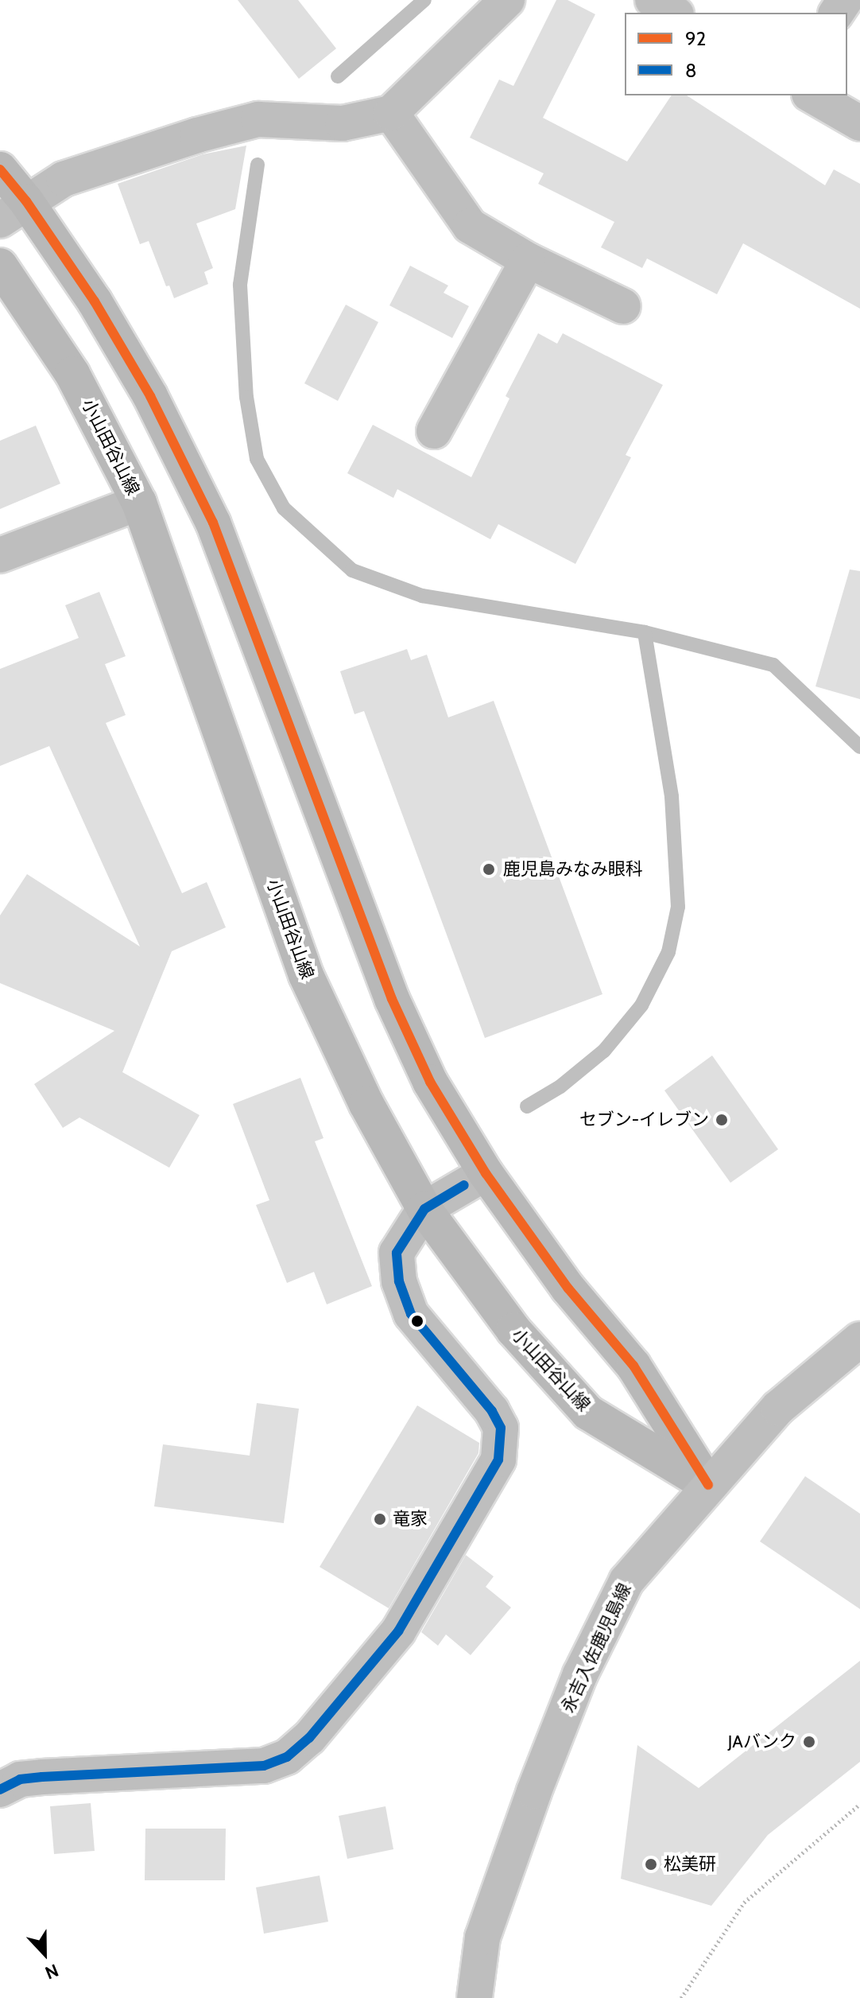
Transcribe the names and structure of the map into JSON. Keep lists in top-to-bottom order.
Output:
{
  "streets": {
    "main road": ["小山田谷山線"],
    "street": ["永吉入佐鹿児島線"]
  },
  "crossings": [
    ["小山田谷山線", "永吉入佐鹿児島線"]
  ],
  "places": [
    "鹿児島みなみ眼科",
    "セブン-イレブン",
    "竜家",
    "JAバンク",
    "松美研"
  ],
  "lines": ["transit line 92", "transit line 8"],
  "legend": ["92", "8"],
  "north": "bottom"
}
